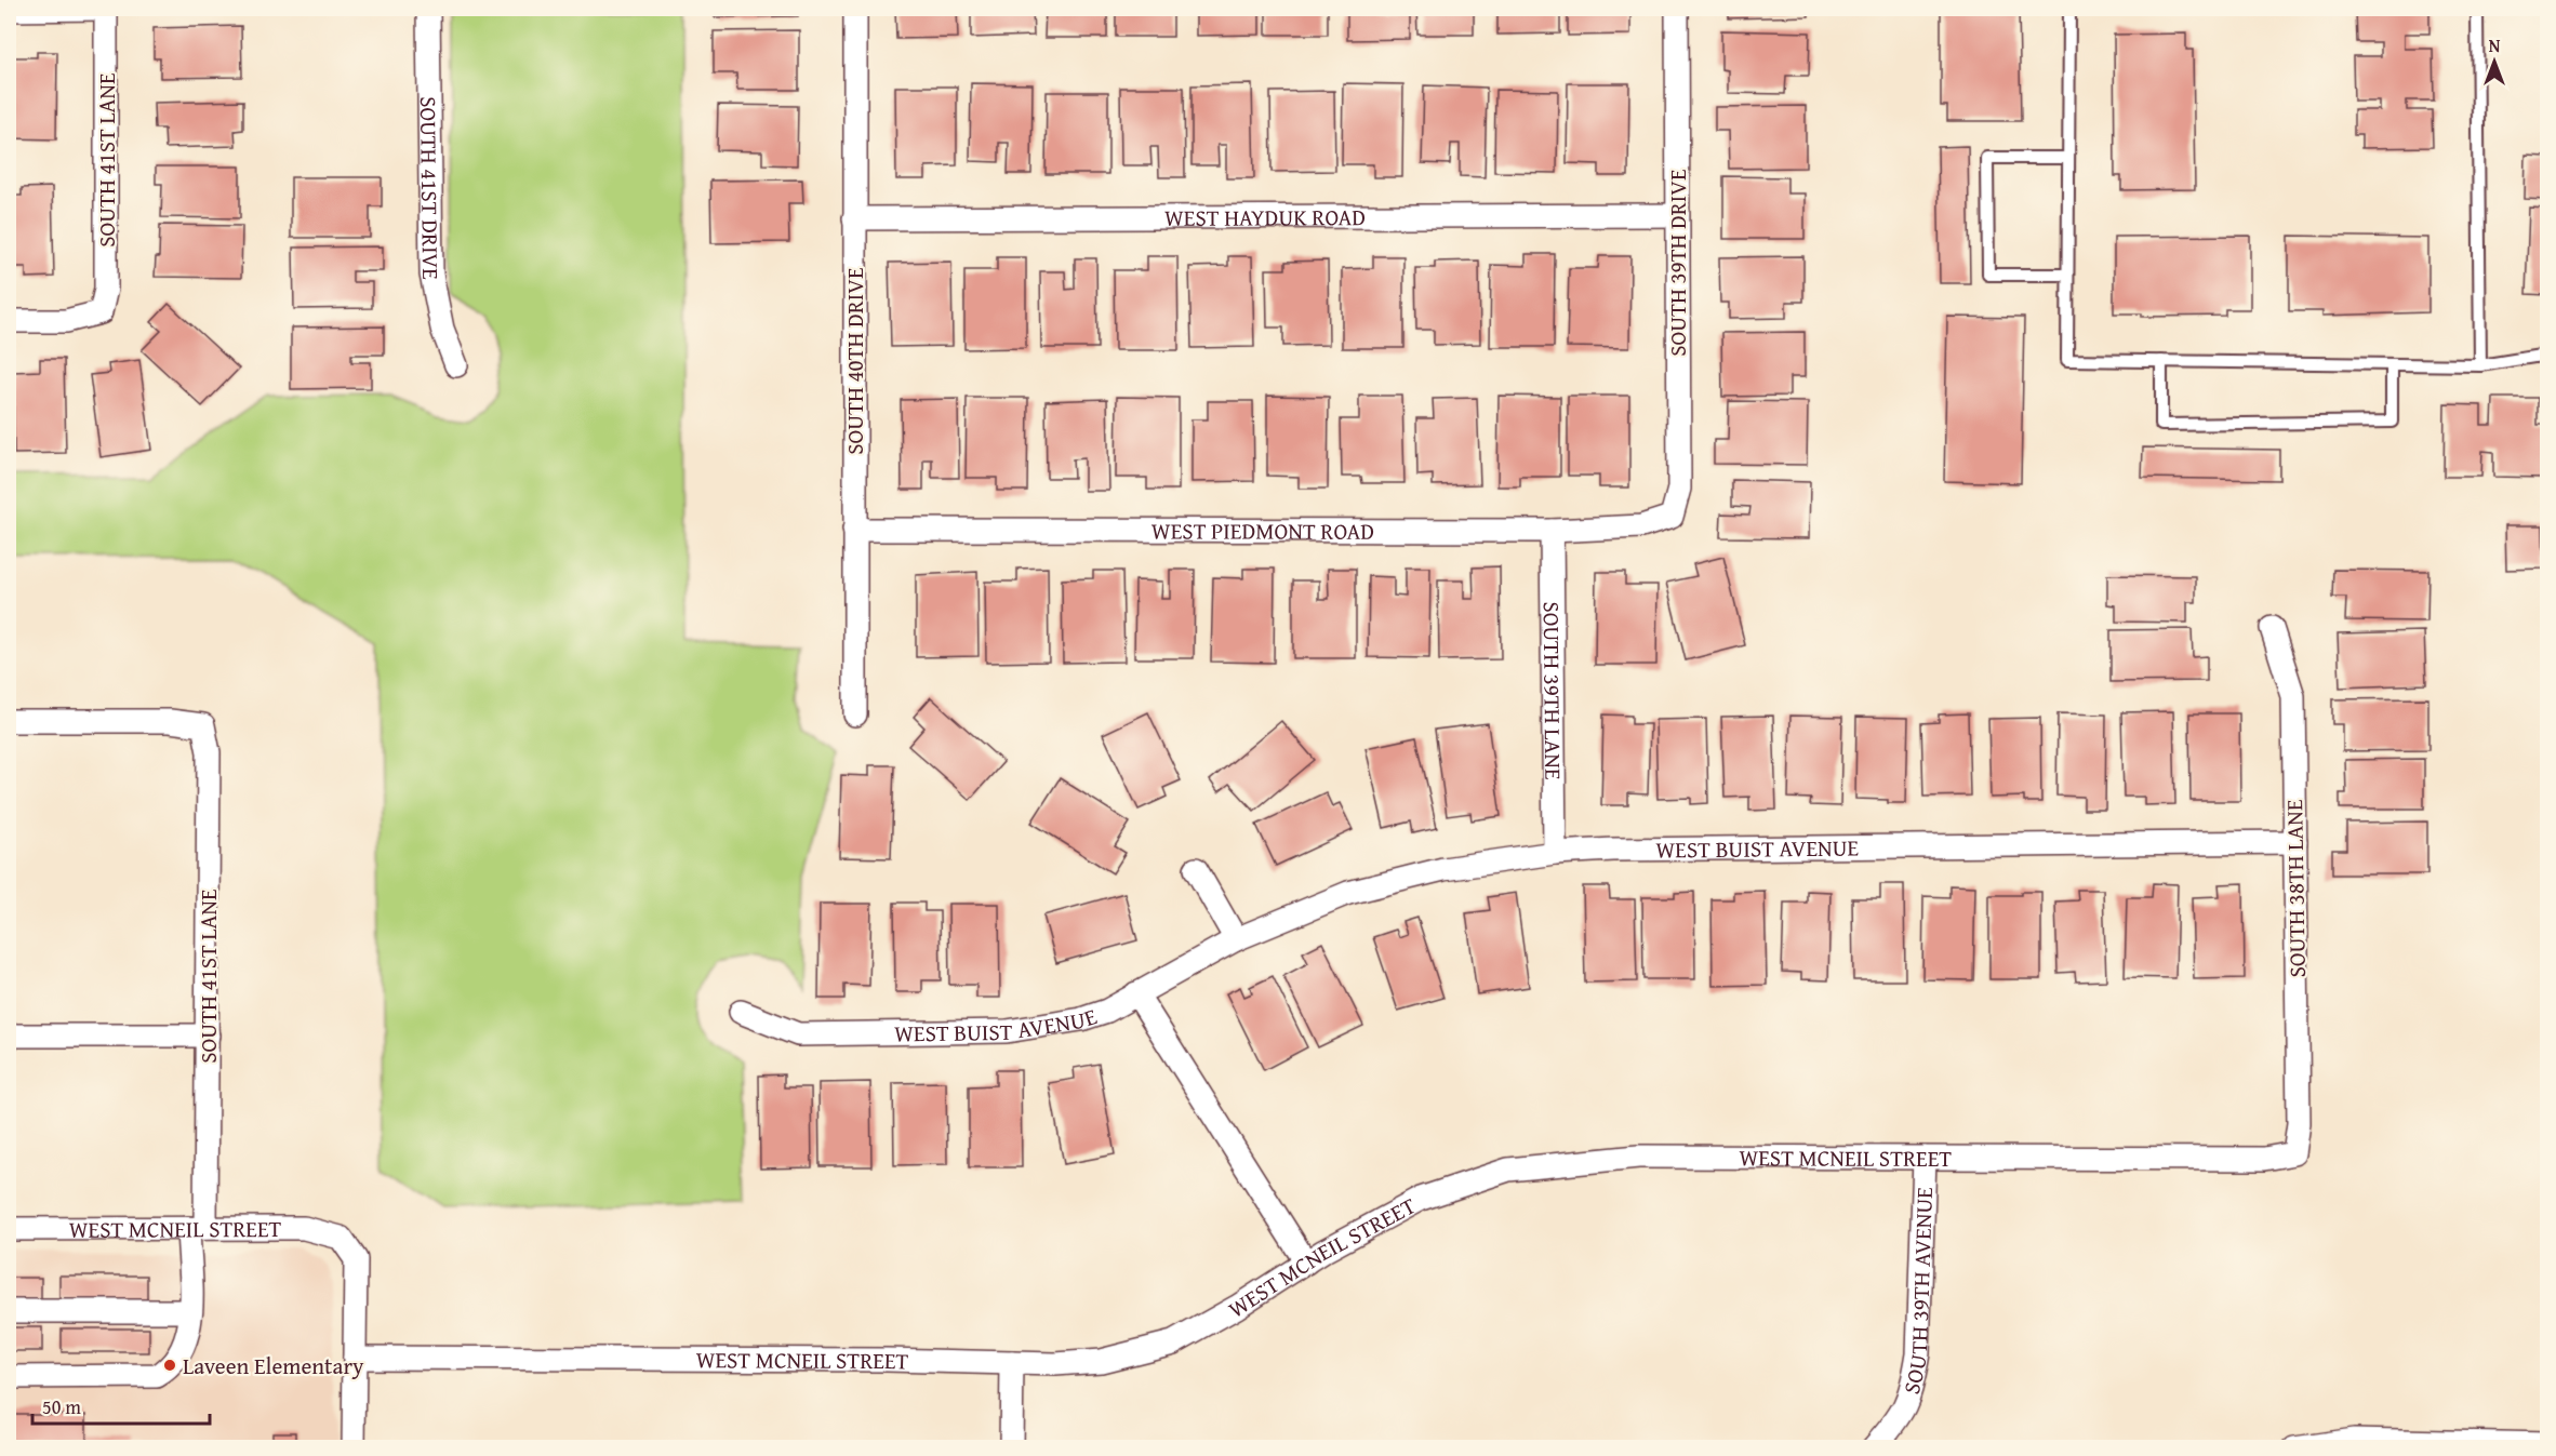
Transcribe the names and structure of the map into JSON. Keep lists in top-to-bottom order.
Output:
{
  "streets": {
    "street": [
      "SOUTH 41ST LANE",
      "SOUTH 41ST DRIVE",
      "WEST HAYDUK ROAD",
      "SOUTH 39TH DRIVE",
      "SOUTH 40TH DRIVE",
      "WEST PIEDMONT ROAD",
      "SOUTH 39TH LANE",
      "WEST BUIST AVENUE",
      "SOUTH 38TH LANE",
      "WEST MCNEIL STREET",
      "SOUTH 39TH AVENUE"
    ]
  },
  "crossings": [
    ["SOUTH 41ST LANE", "WEST MCNEIL STREET"],
    ["WEST HAYDUK ROAD", "SOUTH 39TH DRIVE"],
    ["WEST HAYDUK ROAD", "SOUTH 40TH DRIVE"],
    ["SOUTH 39TH DRIVE", "WEST PIEDMONT ROAD"],
    ["SOUTH 40TH DRIVE", "WEST PIEDMONT ROAD"],
    ["WEST PIEDMONT ROAD", "SOUTH 39TH LANE"],
    ["SOUTH 39TH LANE", "WEST BUIST AVENUE"],
    ["WEST BUIST AVENUE", "SOUTH 38TH LANE"],
    ["SOUTH 38TH LANE", "WEST MCNEIL STREET"],
    ["WEST MCNEIL STREET", "SOUTH 39TH AVENUE"]
  ],
  "places": ["Laveen Elementary"],
  "scale_bar": "50 m",
  "north": "top"
}
